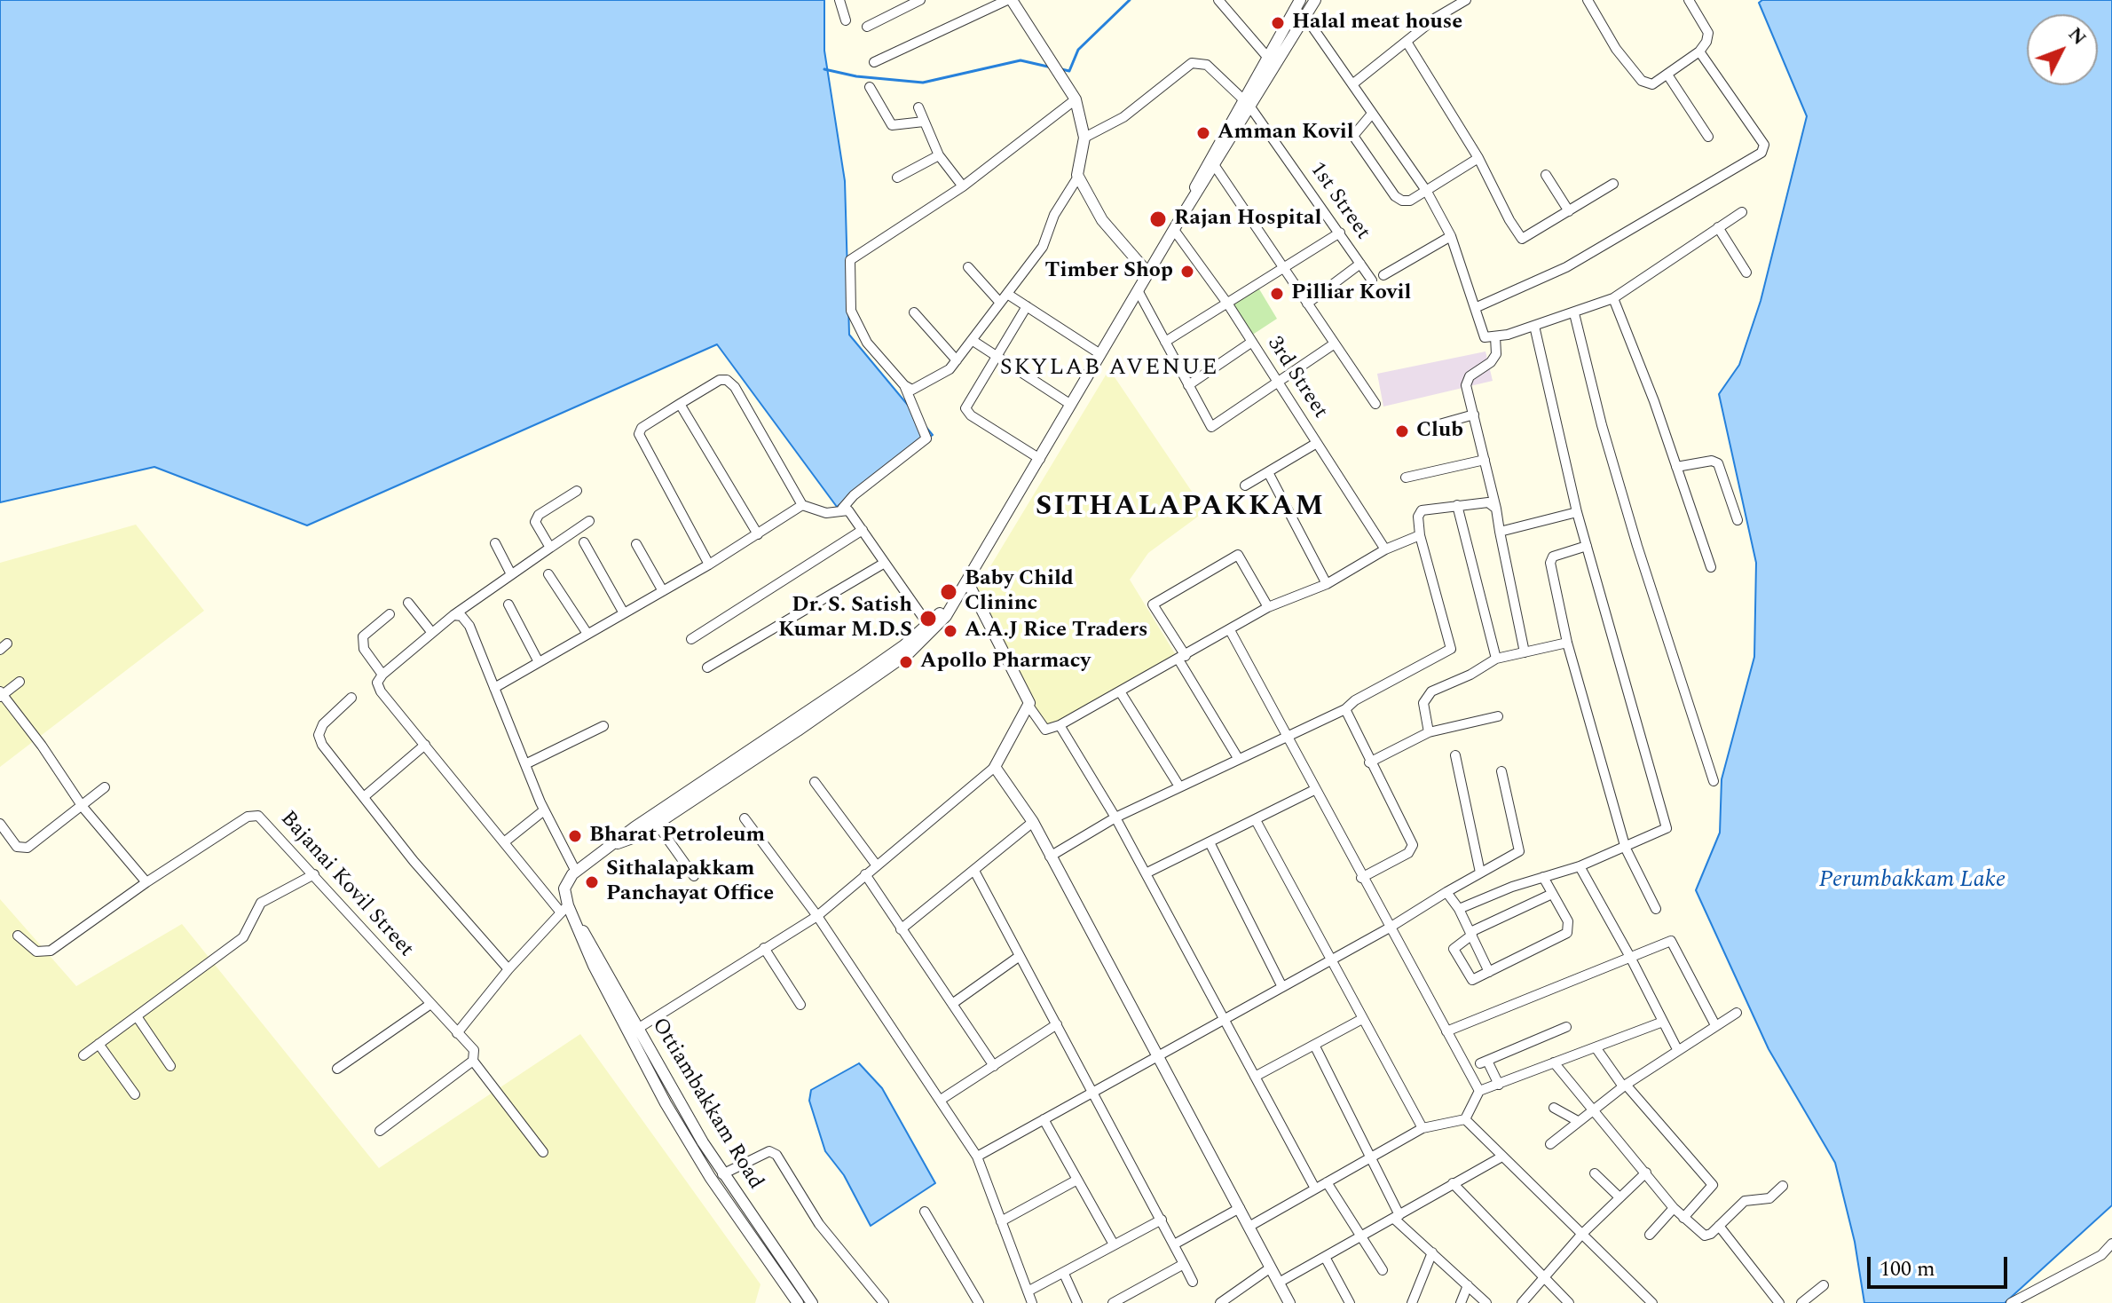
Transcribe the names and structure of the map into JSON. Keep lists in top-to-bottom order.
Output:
{
  "streets": {
    "street": [
      "1st Street",
      "3rd Street",
      "Bajanai Kovil Street",
      "Ottiambakkam Road"
    ]
  },
  "districts": ["SKYLAB AVENUE", "SITHALAPAKKAM"],
  "water": ["Perumbakkam Lake"],
  "places": [
    "Halal meat house",
    "Amman Kovil",
    "Rajan Hospital",
    "Timber Shop",
    "Pilliar Kovil",
    "Club",
    "Baby Child Clininc",
    "Dr. S. Satish Kumar M.D.S",
    "A.A.J Rice Traders",
    "Apollo Pharmacy",
    "Bharat Petroleum",
    "Sithalapakkam Panchayat Office"
  ],
  "scale_bar": "100 m",
  "north": "top right"
}
